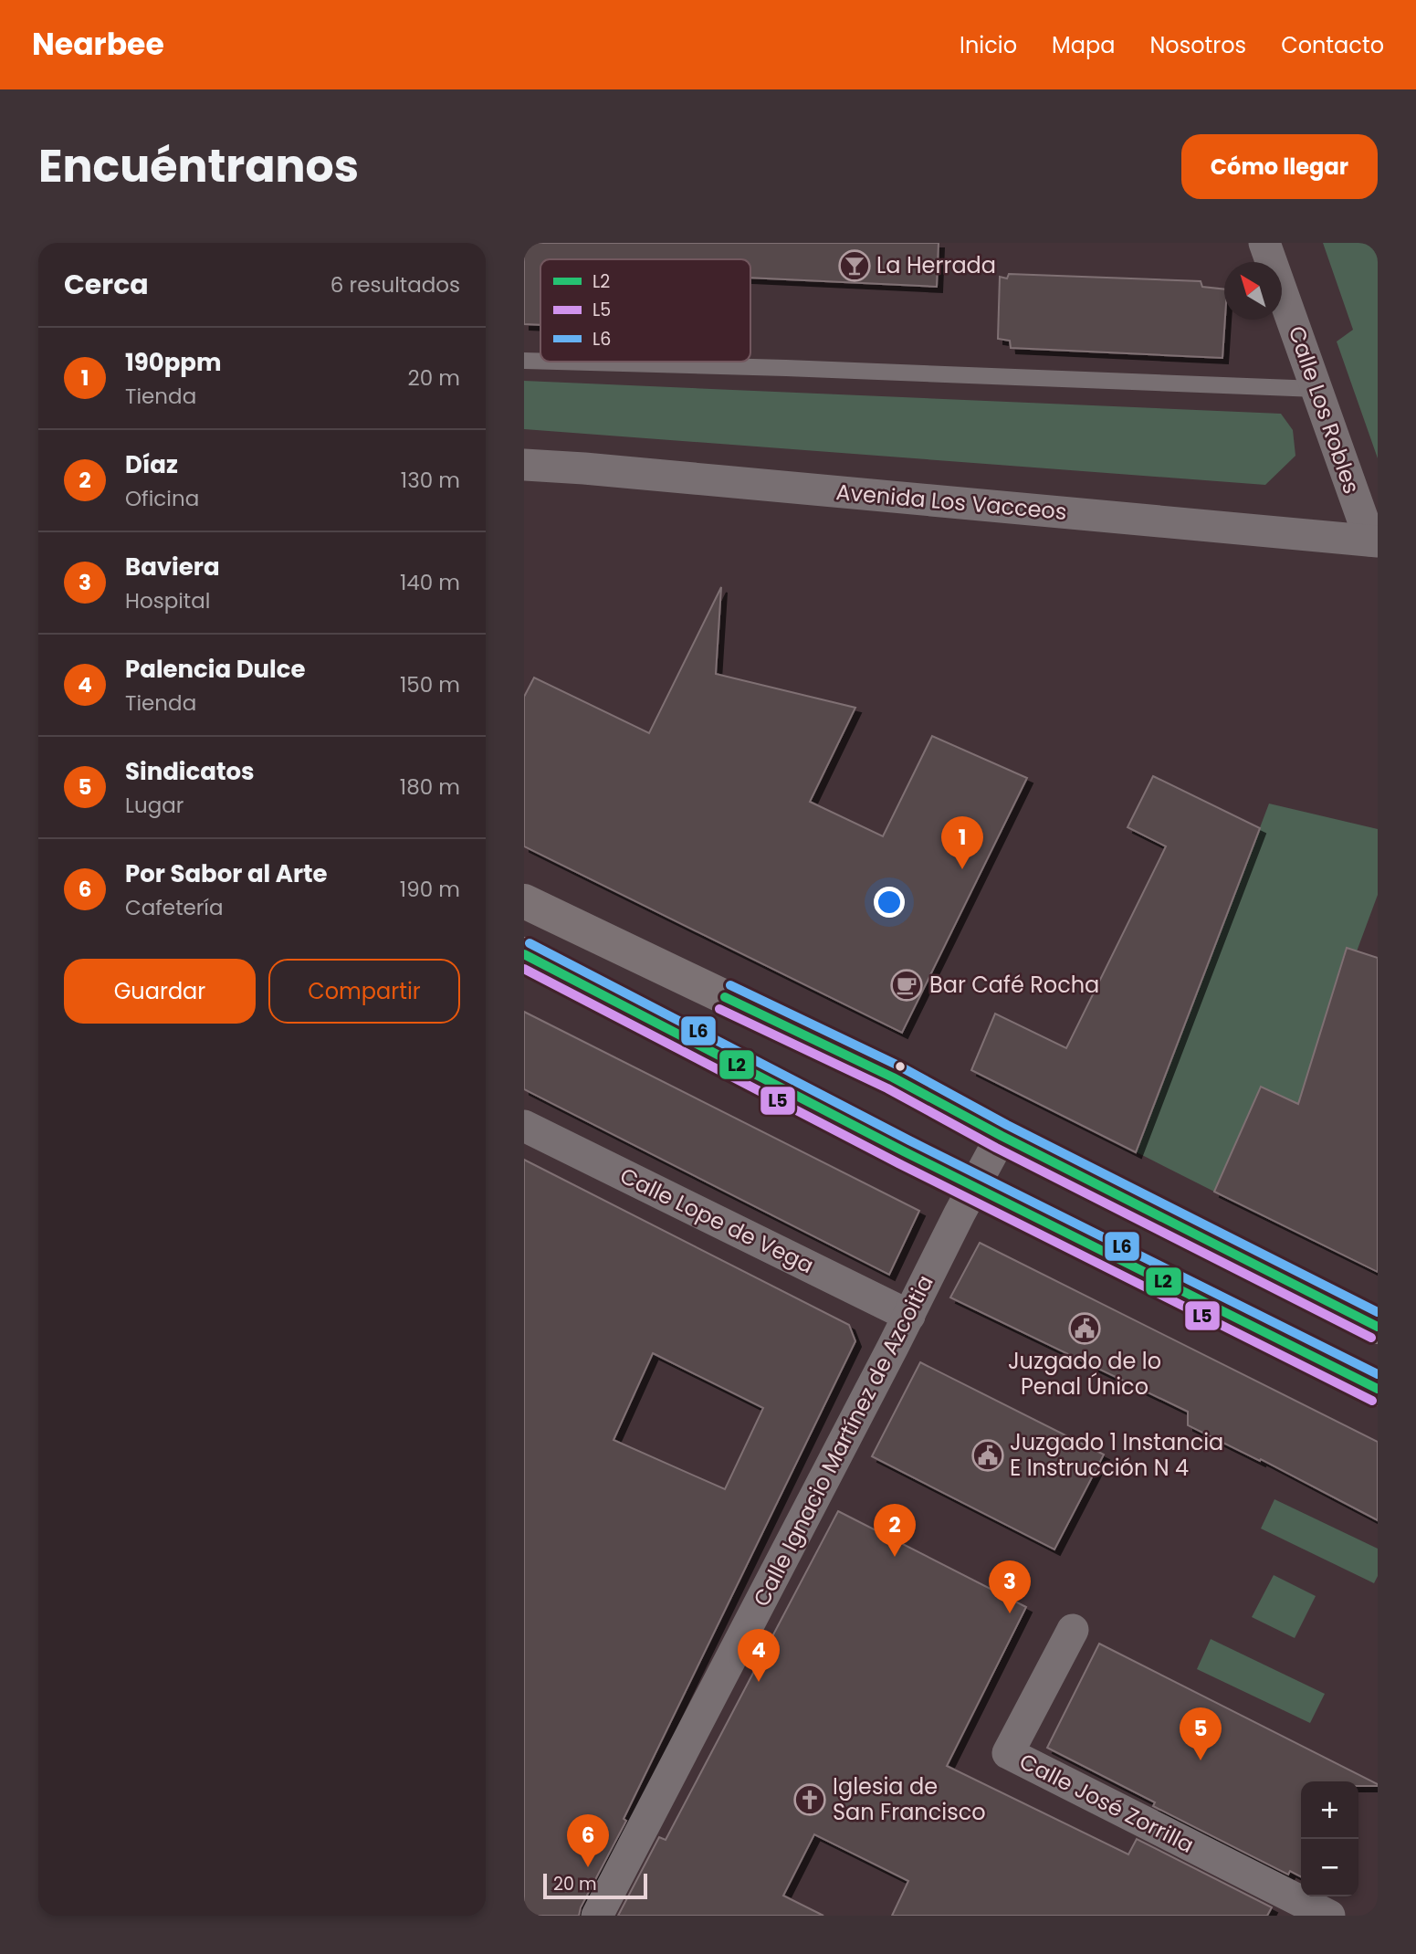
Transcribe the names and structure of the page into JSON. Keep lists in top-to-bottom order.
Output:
{
  "streets": {
    "street": [
      "Calle Los Robles",
      "Avenida Los Vacceos",
      "Calle Lope de Vega",
      "Calle Ignacio Martínez de Azcoitia",
      "Calle José Zorrilla"
    ]
  },
  "crossings": [
    ["Calle Los Robles", "Avenida Los Vacceos"],
    ["Calle Lope de Vega", "Calle Ignacio Martínez de Azcoitia"]
  ],
  "places": {
    "bar": ["La Herrada"],
    "cafe": ["Bar Café Rocha"],
    "public building": ["Juzgado de lo Penal Único", "Juzgado 1 Instancia E Instrucción N 4"],
    "church": ["Iglesia de San Francisco"]
  },
  "lines": ["transit line L6", "transit line L2", "transit line L5"],
  "legend": ["L2", "L5", "L6"],
  "scale_bar": "20 m",
  "north": "top left",
  "page": {
    "header": "Nearbee",
    "nav": [
      "Inicio",
      "Mapa",
      "Nosotros",
      "Contacto"
    ],
    "title": "Encuéntranos",
    "buttons": [
      "Cómo llegar",
      ["Guardar", "Compartir"]
    ],
    "heading": ["Cerca", "6 resultados"],
    "list": [
      {
        "mark": "1",
        "name": "190ppm",
        "note": "Tienda",
        "value": "20 m"
      },
      {
        "mark": "2",
        "name": "Díaz",
        "note": "Oficina",
        "value": "130 m"
      },
      {
        "mark": "3",
        "name": "Baviera",
        "note": "Hospital",
        "value": "140 m"
      },
      {
        "mark": "4",
        "name": "Palencia Dulce",
        "note": "Tienda",
        "value": "150 m"
      },
      {
        "mark": "5",
        "name": "Sindicatos",
        "note": "Lugar",
        "value": "180 m"
      },
      {
        "mark": "6",
        "name": "Por Sabor al Arte",
        "note": "Cafetería",
        "value": "190 m"
      }
    ],
    "pins": [
      "1",
      "2",
      "3",
      "4",
      "5",
      "6"
    ],
    "map_buttons": ["+", "−"],
    "scale": "20 m"
  }
}
